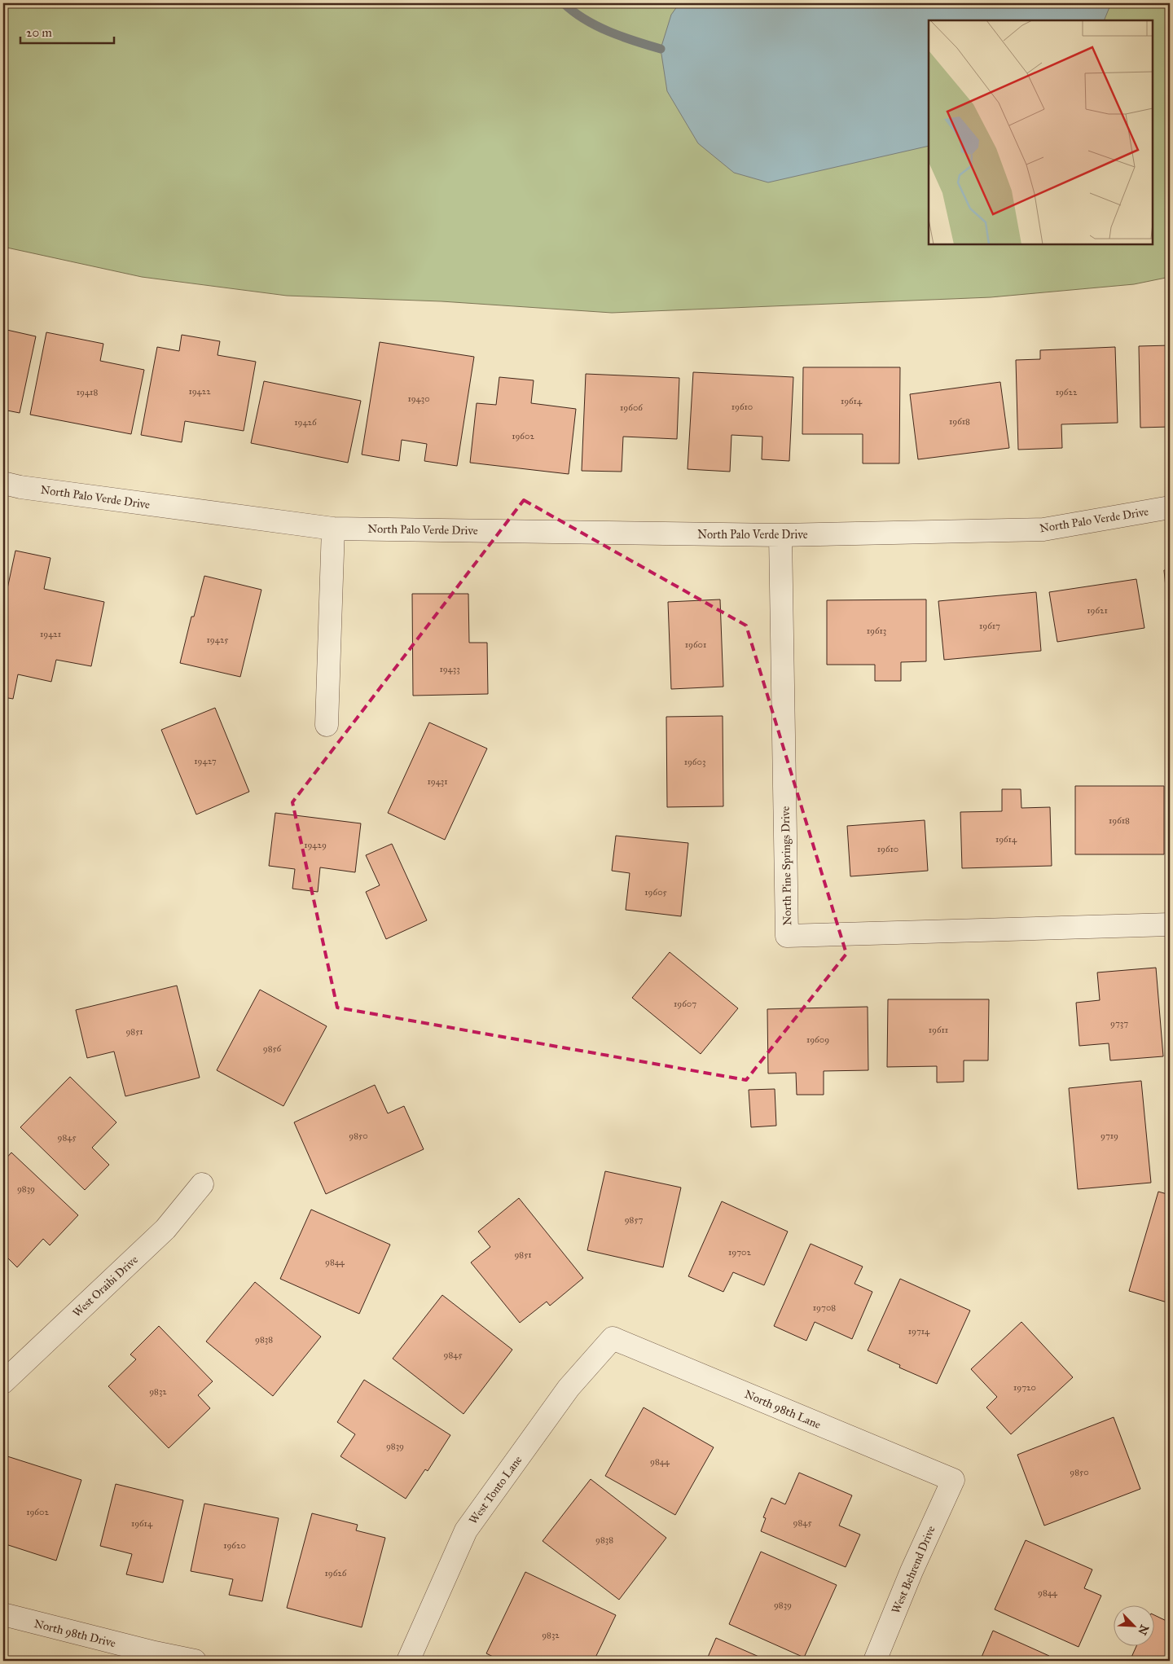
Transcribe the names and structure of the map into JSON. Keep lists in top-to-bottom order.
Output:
{
  "streets": {
    "street": [
      "North Palo Verde Drive",
      "North Pine Springs Drive",
      "West Oraibi Drive",
      "North 98th Lane",
      "West Tonto Lane",
      "West Behrend Drive",
      "North 98th Drive"
    ]
  },
  "crossings": [
    ["North Palo Verde Drive", "North Pine Springs Drive"],
    ["North 98th Lane", "West Tonto Lane"],
    ["North 98th Lane", "West Behrend Drive"]
  ],
  "house_numbers": [
    "19422",
    "19418",
    "19622",
    "19430",
    "19614",
    "19610",
    "19606",
    "19618",
    "19426",
    "19602",
    "19621",
    "19617",
    "19613",
    "19421",
    "19425",
    "19601",
    "19433",
    "19427",
    "19603",
    "19431",
    "19618",
    "19614",
    "19429",
    "19610",
    "19605",
    "19607",
    "9737",
    "19611",
    "9851",
    "19609",
    "9856",
    "9850",
    "9719",
    "9845",
    "9839",
    "9857",
    "19702",
    "9851",
    "9844",
    "19708",
    "19714",
    "9838",
    "9845",
    "19720",
    "9832",
    "9839",
    "9844",
    "9850",
    "19602",
    "9845",
    "19614",
    "9838",
    "19620",
    "19626",
    "9844",
    "9839",
    "9832"
  ],
  "scale_bar": "20 m",
  "north": "bottom right"
}
